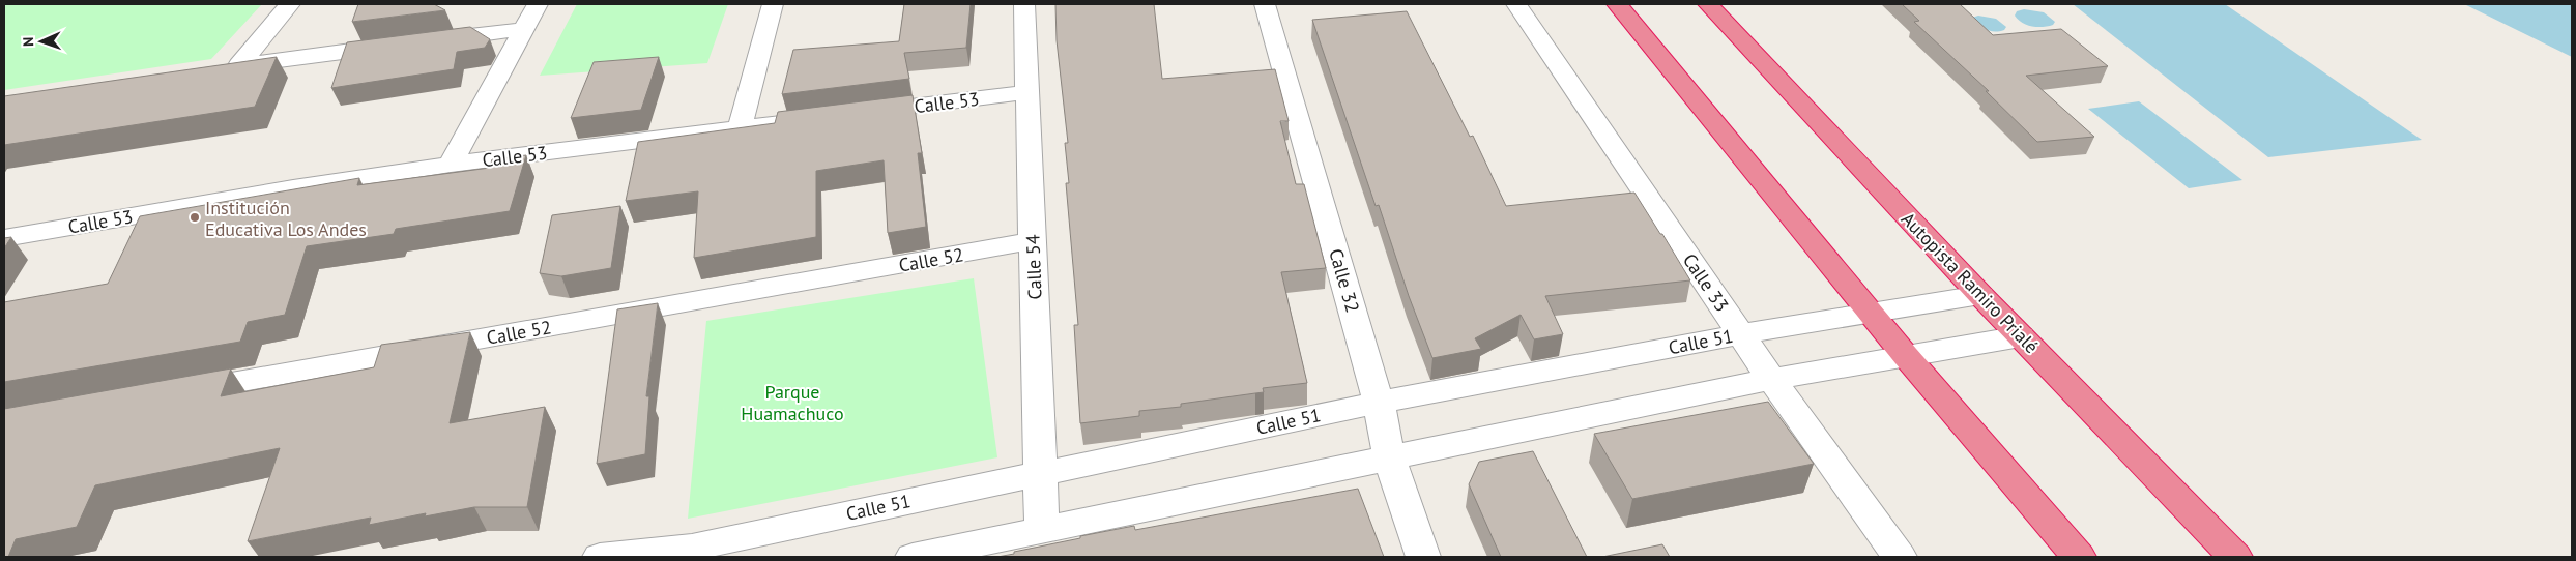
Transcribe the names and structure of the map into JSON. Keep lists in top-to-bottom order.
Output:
{
  "streets": {
    "highway": ["Autopista Ramiro Prialé"],
    "street": [
      "Calle 53",
      "Calle 52",
      "Calle 54",
      "Calle 32",
      "Calle 33",
      "Calle 51"
    ]
  },
  "crossings": [
    ["Calle 53", "Calle 54"],
    ["Calle 52", "Calle 54"],
    ["Calle 54", "Calle 51"],
    ["Calle 32", "Calle 51"],
    ["Calle 33", "Calle 51"],
    ["Autopista Ramiro Prialé", "Calle 51"]
  ],
  "parks": ["Parque Huamachuco"],
  "places": ["Institución Educativa Los Andes"],
  "north": "left"
}
